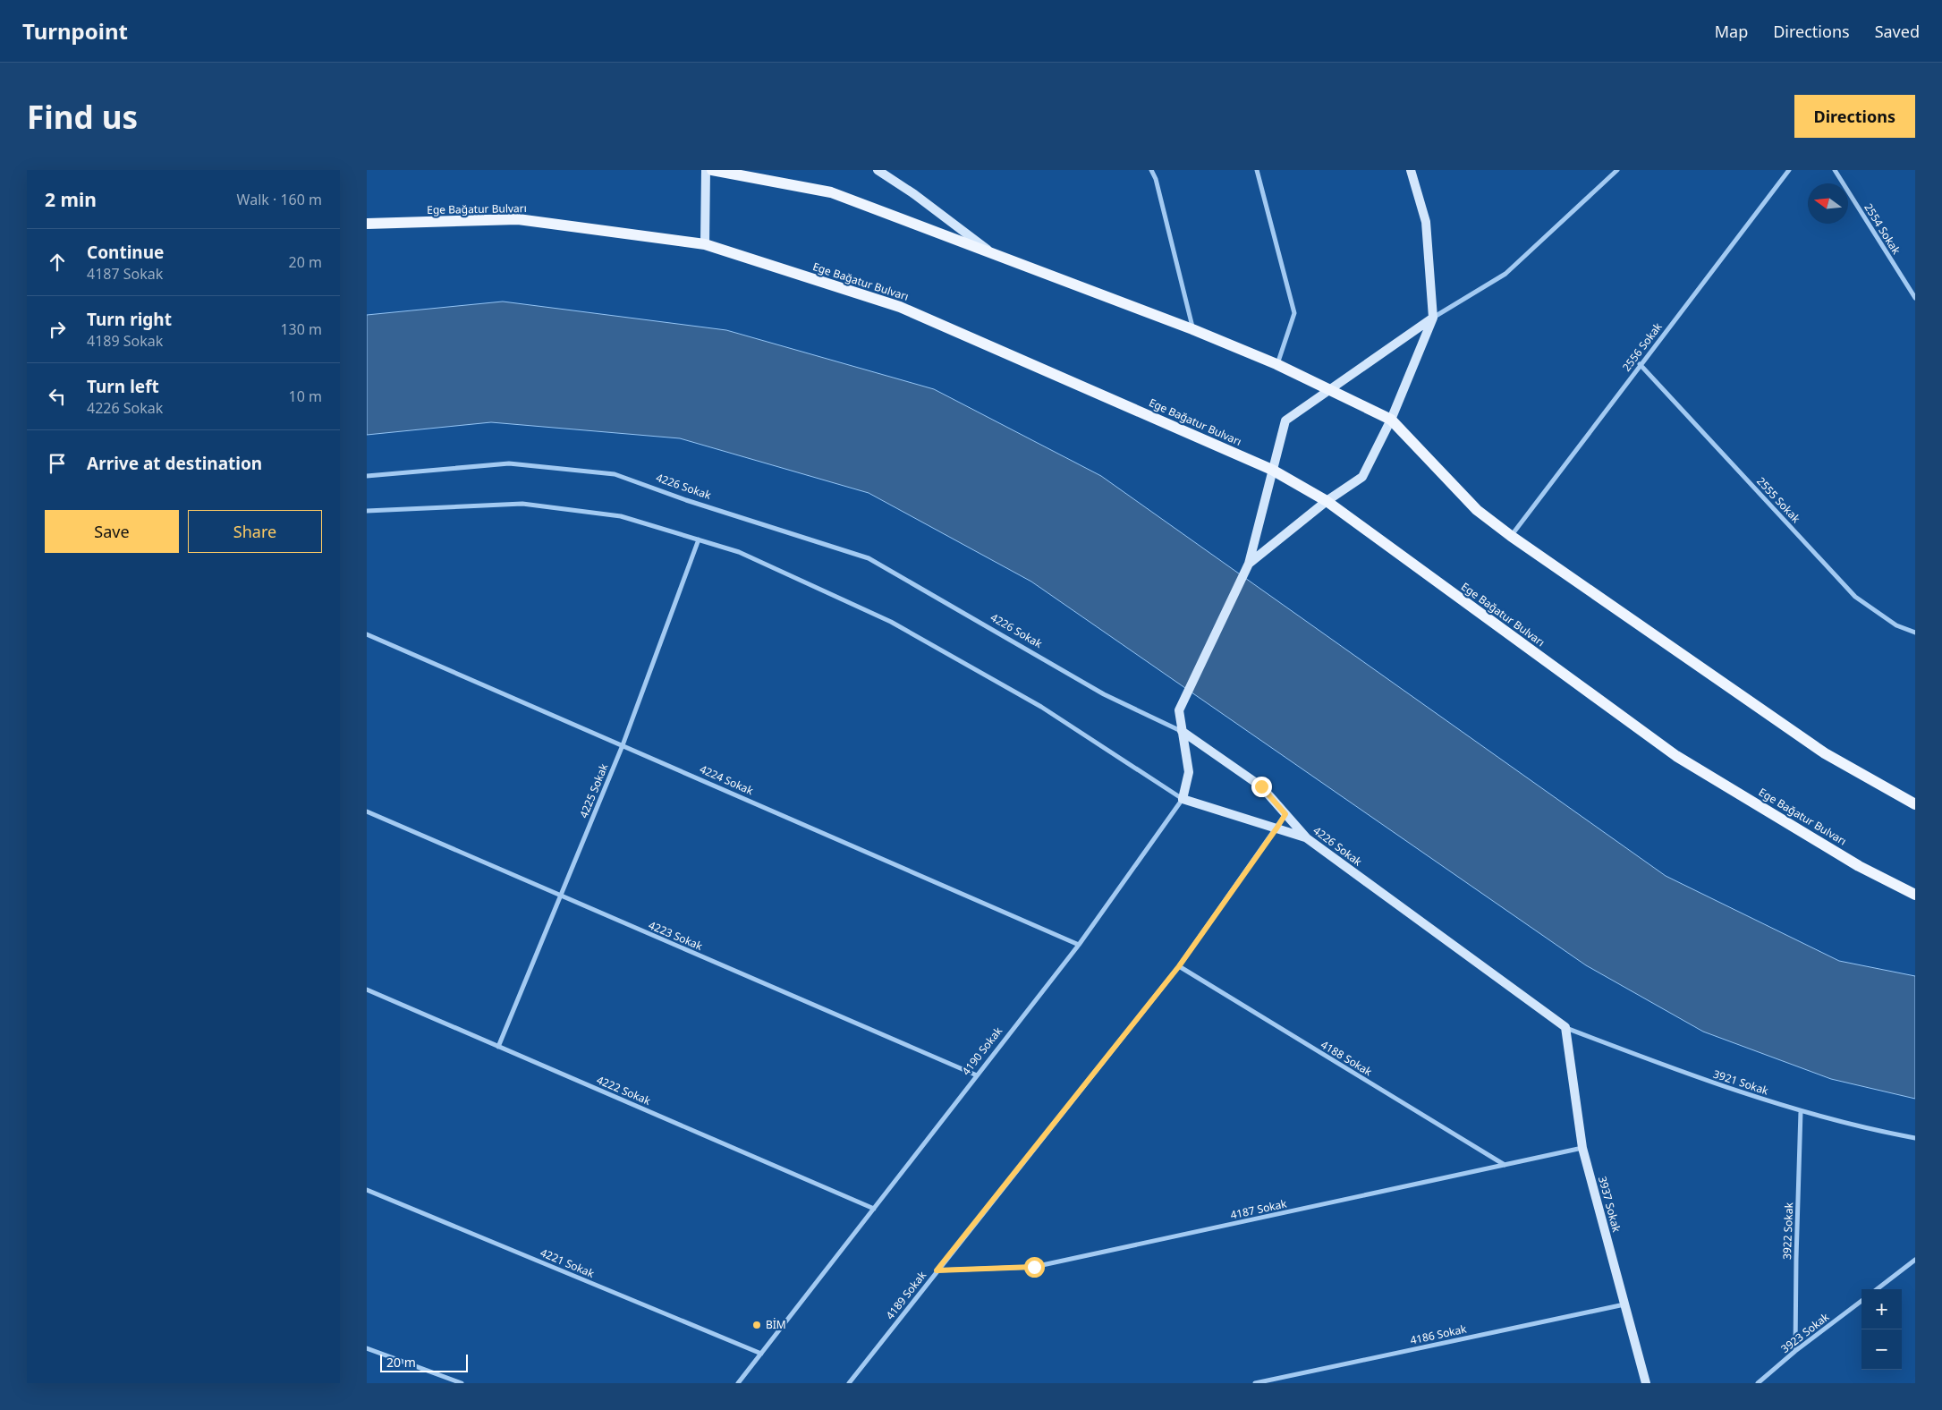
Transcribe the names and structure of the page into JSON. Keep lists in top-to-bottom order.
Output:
{
  "streets": {
    "main road": [
      "Ege Bağatur Bulvarı",
      "4226 Sokak",
      "4190 Sokak",
      "3937 Sokak"
    ],
    "street": [
      "2554 Sokak",
      "2556 Sokak",
      "2555 Sokak",
      "4224 Sokak",
      "4225 Sokak",
      "4223 Sokak",
      "4188 Sokak",
      "3921 Sokak",
      "4222 Sokak",
      "4187 Sokak",
      "3922 Sokak",
      "4221 Sokak",
      "4189 Sokak",
      "3923 Sokak",
      "4186 Sokak"
    ]
  },
  "crossings": [
    ["2556 Sokak", "2555 Sokak"],
    ["4226 Sokak", "4190 Sokak"],
    ["4226 Sokak", "3921 Sokak"],
    ["4226 Sokak", "3937 Sokak"],
    ["4226 Sokak", "4189 Sokak"],
    ["4224 Sokak", "4225 Sokak"],
    ["4224 Sokak", "4190 Sokak"],
    ["4225 Sokak", "4223 Sokak"],
    ["4225 Sokak", "4222 Sokak"],
    ["4223 Sokak", "4190 Sokak"],
    ["4190 Sokak", "4222 Sokak"],
    ["4190 Sokak", "4221 Sokak"],
    ["4188 Sokak", "4187 Sokak"],
    ["4188 Sokak", "4189 Sokak"],
    ["3921 Sokak", "3937 Sokak"],
    ["3921 Sokak", "3922 Sokak"],
    ["3937 Sokak", "4187 Sokak"],
    ["3937 Sokak", "4186 Sokak"],
    ["4187 Sokak", "4189 Sokak"],
    ["3922 Sokak", "3923 Sokak"]
  ],
  "places": ["BİM"],
  "scale_bar": "20 m",
  "north": "left",
  "page": {
    "header": "Turnpoint",
    "nav": ["Map", "Directions", "Saved"],
    "buttons": [
      "Directions",
      ["Save", "Share"]
    ],
    "title": "Find us",
    "heading": ["2 min", "Walk · 160 m"],
    "list": [
      ["Continue", "4187 Sokak", "20 m"],
      ["Turn right", "4189 Sokak", "130 m"],
      ["Turn left", "4226 Sokak", "10 m"],
      "Arrive at destination"
    ],
    "map_buttons": ["+", "−"],
    "scale": "20 m"
  }
}
